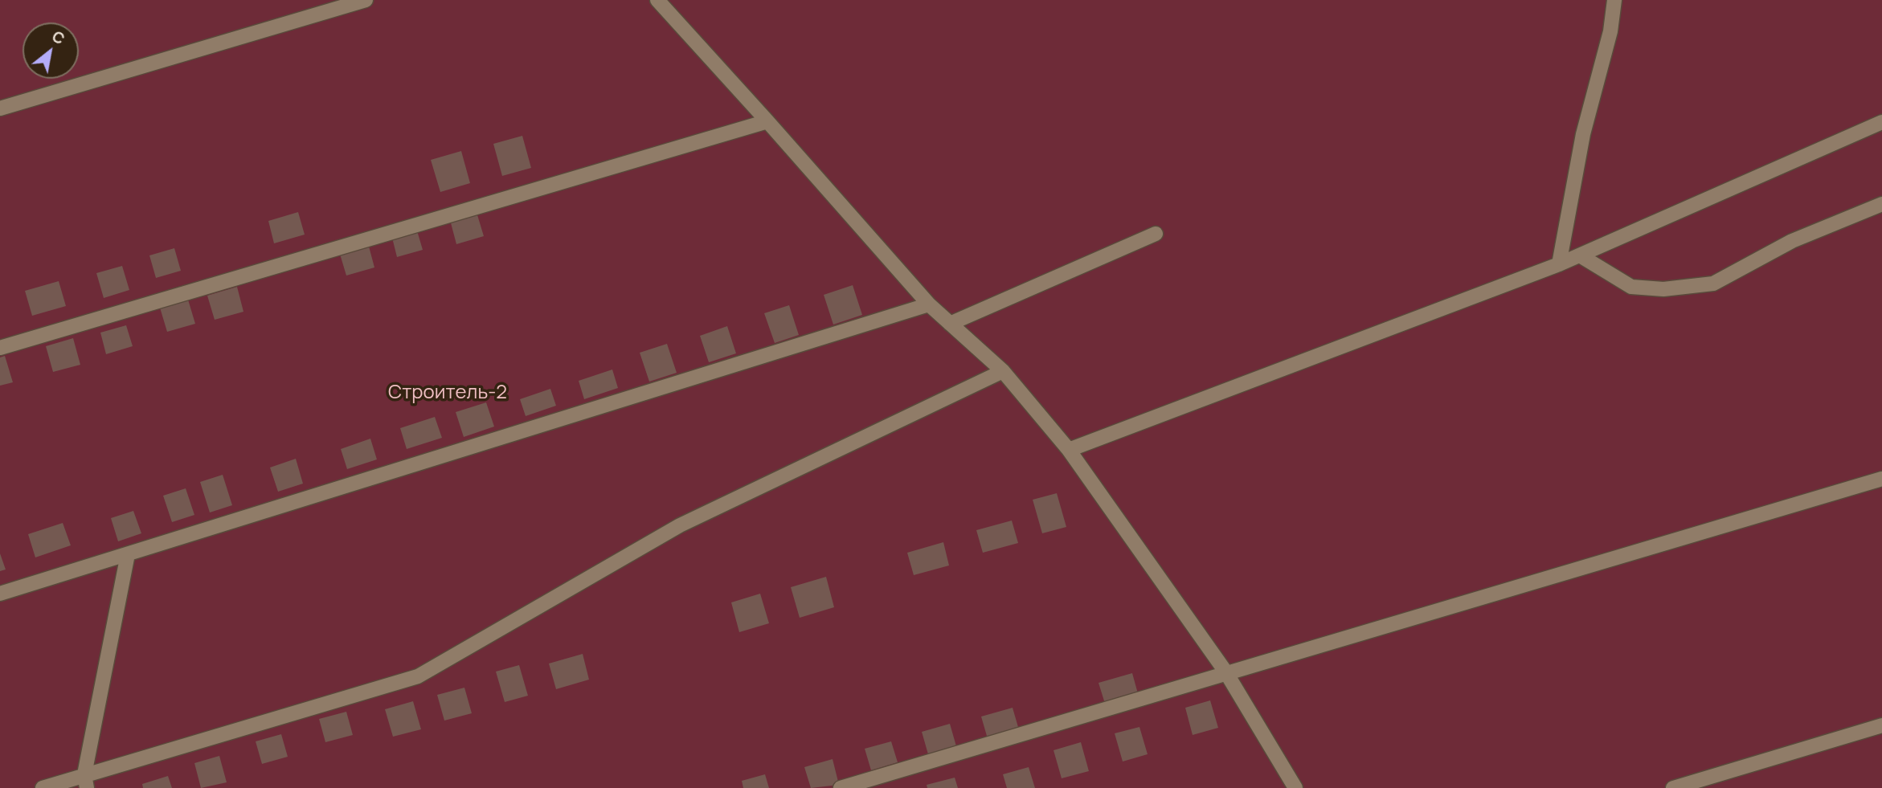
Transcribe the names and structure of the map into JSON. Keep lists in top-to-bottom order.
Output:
{
  "parks": ["Строитель-2"],
  "north": "top right"
}
